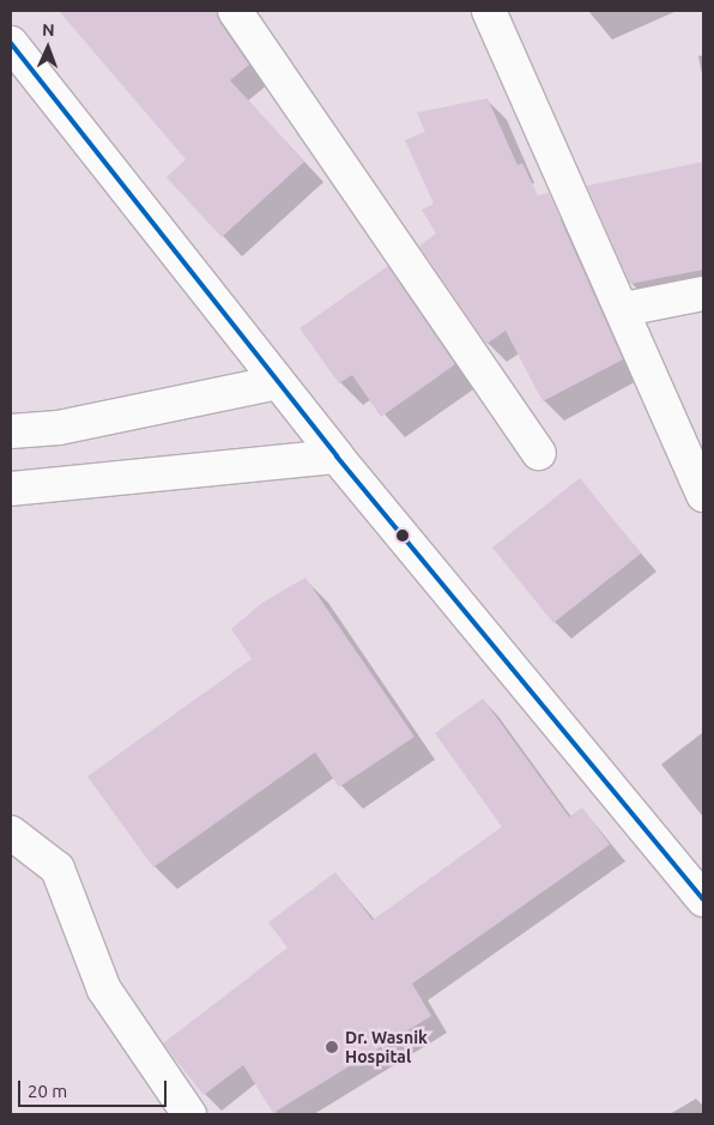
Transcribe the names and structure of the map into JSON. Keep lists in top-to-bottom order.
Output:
{
  "places": ["Dr. Wasnik Hospital"],
  "scale_bar": "20 m",
  "north": "top"
}
